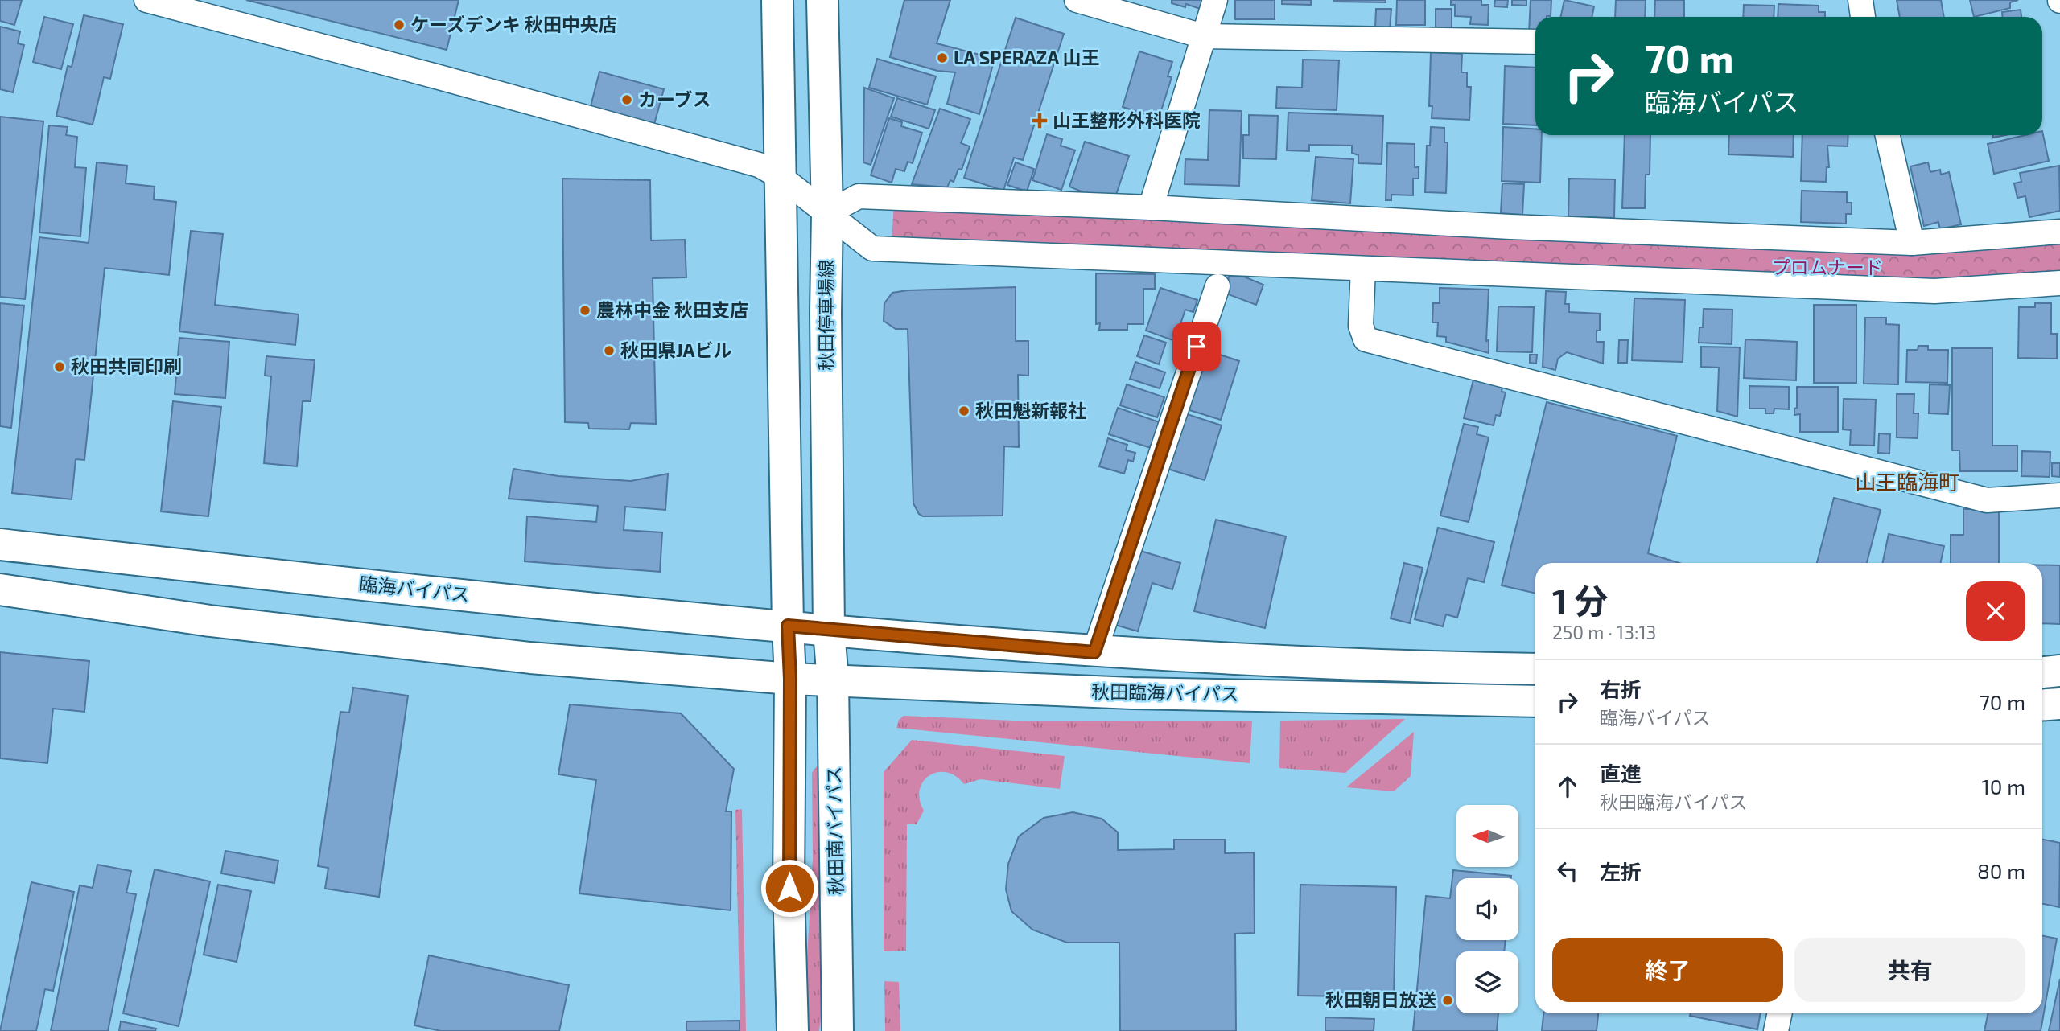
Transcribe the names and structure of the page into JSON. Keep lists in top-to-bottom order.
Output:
{
  "streets": {
    "main road": [
      "秋田停車場線",
      "臨海バイパス",
      "秋田臨海バイパス",
      "秋田南バイパス"
    ]
  },
  "crossings": [
    ["秋田停車場線", "臨海バイパス"],
    ["秋田停車場線", "秋田臨海バイパス"],
    ["秋田停車場線", "秋田南バイパス"],
    ["臨海バイパス", "秋田臨海バイパス"],
    ["臨海バイパス", "秋田南バイパス"],
    ["秋田臨海バイパス", "秋田南バイパス"]
  ],
  "districts": ["山王臨海町"],
  "parks": ["プロムナード"],
  "places": {
    "other": [
      "ケーズデンキ 秋田中央店",
      "LA SPERAZA 山王",
      "カーブス",
      "農林中金 秋田支店",
      "秋田県JAビル",
      "秋田共同印刷",
      "秋田魁新報社",
      "秋田朝日放送"
    ],
    "health": ["山王整形外科医院"]
  },
  "north": "left",
  "page": {
    "turn": ["70 m", "臨海バイパス"],
    "heading": ["1 分", "250 m · 13:13"],
    "list": [
      {
        "name": "右折",
        "note": "臨海バイパス",
        "value": "70 m"
      },
      {
        "name": "直進",
        "note": "秋田臨海バイパス",
        "value": "10 m"
      },
      {
        "name": "左折",
        "value": "80 m"
      }
    ],
    "buttons": ["終了", "共有"]
  }
}
